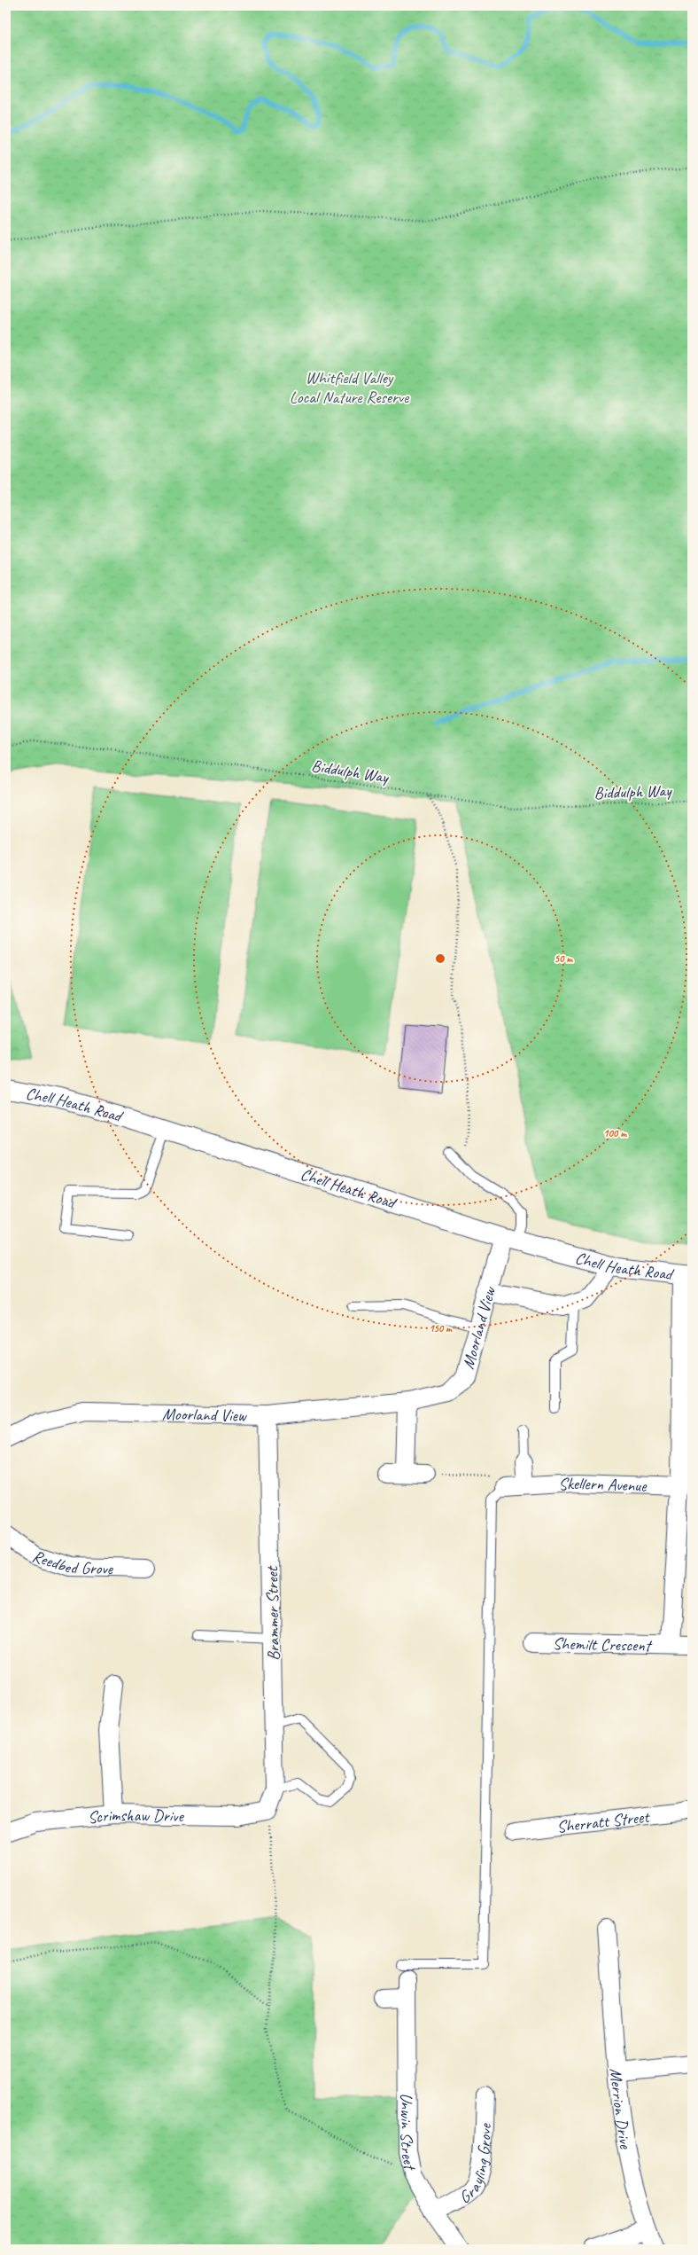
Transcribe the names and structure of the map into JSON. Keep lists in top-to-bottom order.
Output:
{
  "streets": {
    "street": [
      "Chell Heath Road",
      "Moorland View",
      "Skellern Avenue",
      "Reedbed Grove",
      "Brammer Street",
      "Shemilt Crescent",
      "Scrimshaw Drive",
      "Sherratt Street",
      "Merrion Drive",
      "Unwin Street",
      "Grayling Grove"
    ],
    "path": ["Biddulph Way"]
  },
  "crossings": [
    ["Chell Heath Road", "Moorland View"],
    ["Chell Heath Road", "Shemilt Crescent"],
    ["Moorland View", "Brammer Street"],
    ["Skellern Avenue", "Shemilt Crescent"],
    ["Brammer Street", "Scrimshaw Drive"],
    ["Unwin Street", "Grayling Grove"]
  ],
  "parks": ["Whitfield Valley Local Nature Reserve"],
  "rings": ["50 m", "100 m", "150 m"]
}
